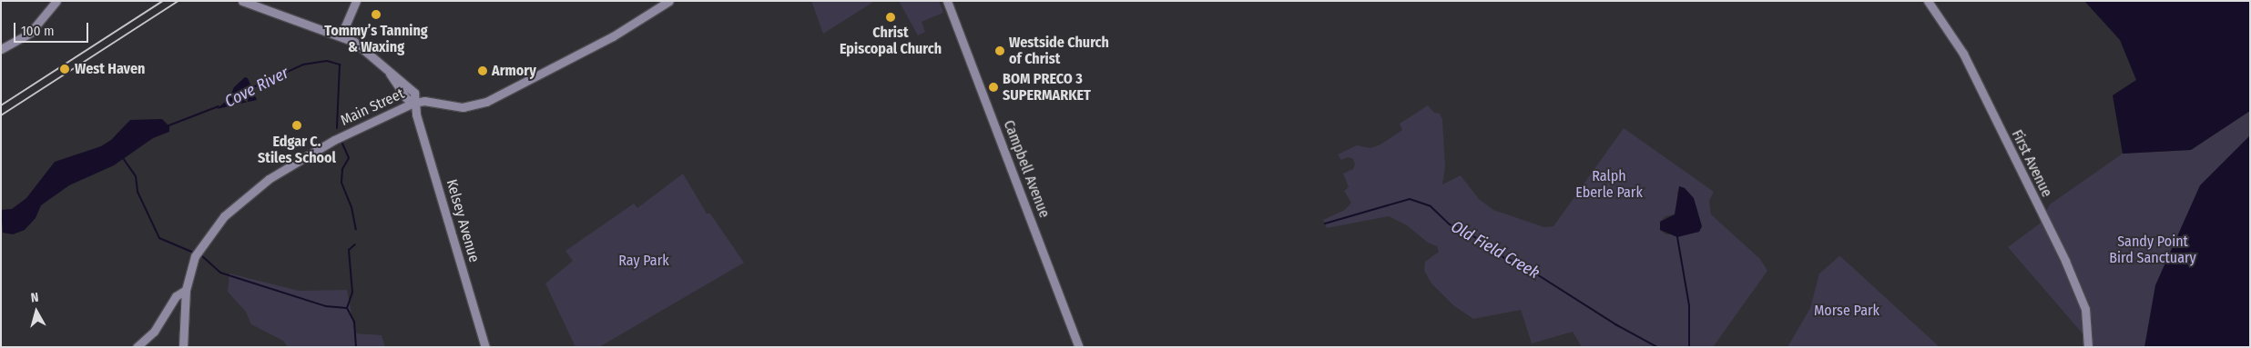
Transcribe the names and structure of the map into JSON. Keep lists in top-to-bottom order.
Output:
{
  "streets": {
    "main road": [
      "Main Street",
      "First Avenue",
      "Campbell Avenue",
      "Kelsey Avenue"
    ]
  },
  "crossings": [
    ["Main Street", "Kelsey Avenue"]
  ],
  "water": ["Cove River", "Old Field Creek"],
  "parks": [
    "Ralph Eberle Park",
    "Sandy Point Bird Sanctuary",
    "Ray Park",
    "Morse Park"
  ],
  "places": [
    "Tommy’s Tanning & Waxing",
    "Christ Episcopal Church",
    "Westside Church of Christ",
    "West Haven",
    "Armory",
    "BOM PRECO 3 SUPERMARKET",
    "Edgar C. Stiles School"
  ],
  "scale_bar": "100 m",
  "north": "top"
}
